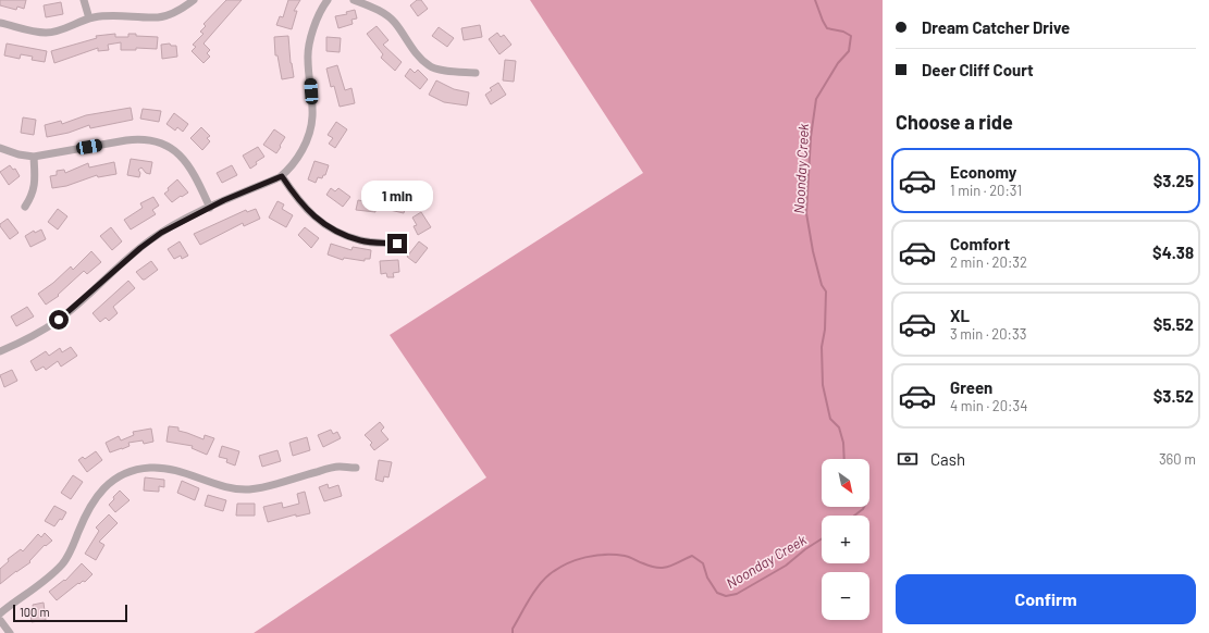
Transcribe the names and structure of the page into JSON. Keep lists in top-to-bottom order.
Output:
{
  "water": ["Noonday Creek"],
  "scale_bar": "100 m",
  "north": "bottom right",
  "page": {
    "banner": ["Dream Catcher Drive", "Deer Cliff Court"],
    "heading": "Choose a ride",
    "list": [
      {
        "name": "Economy",
        "note": "1 min · 20:31",
        "value": "$3.25"
      },
      {
        "name": "Comfort",
        "note": "2 min · 20:32",
        "value": "$4.38"
      },
      {
        "name": "XL",
        "note": "3 min · 20:33",
        "value": "$5.52"
      },
      {
        "name": "Green",
        "note": "4 min · 20:34",
        "value": "$3.52"
      }
    ],
    "bubble": "1 min",
    "pay": ["Cash", "360 m"],
    "map_buttons": ["+", "−"],
    "buttons": "Confirm",
    "scale": "100 m"
  }
}
